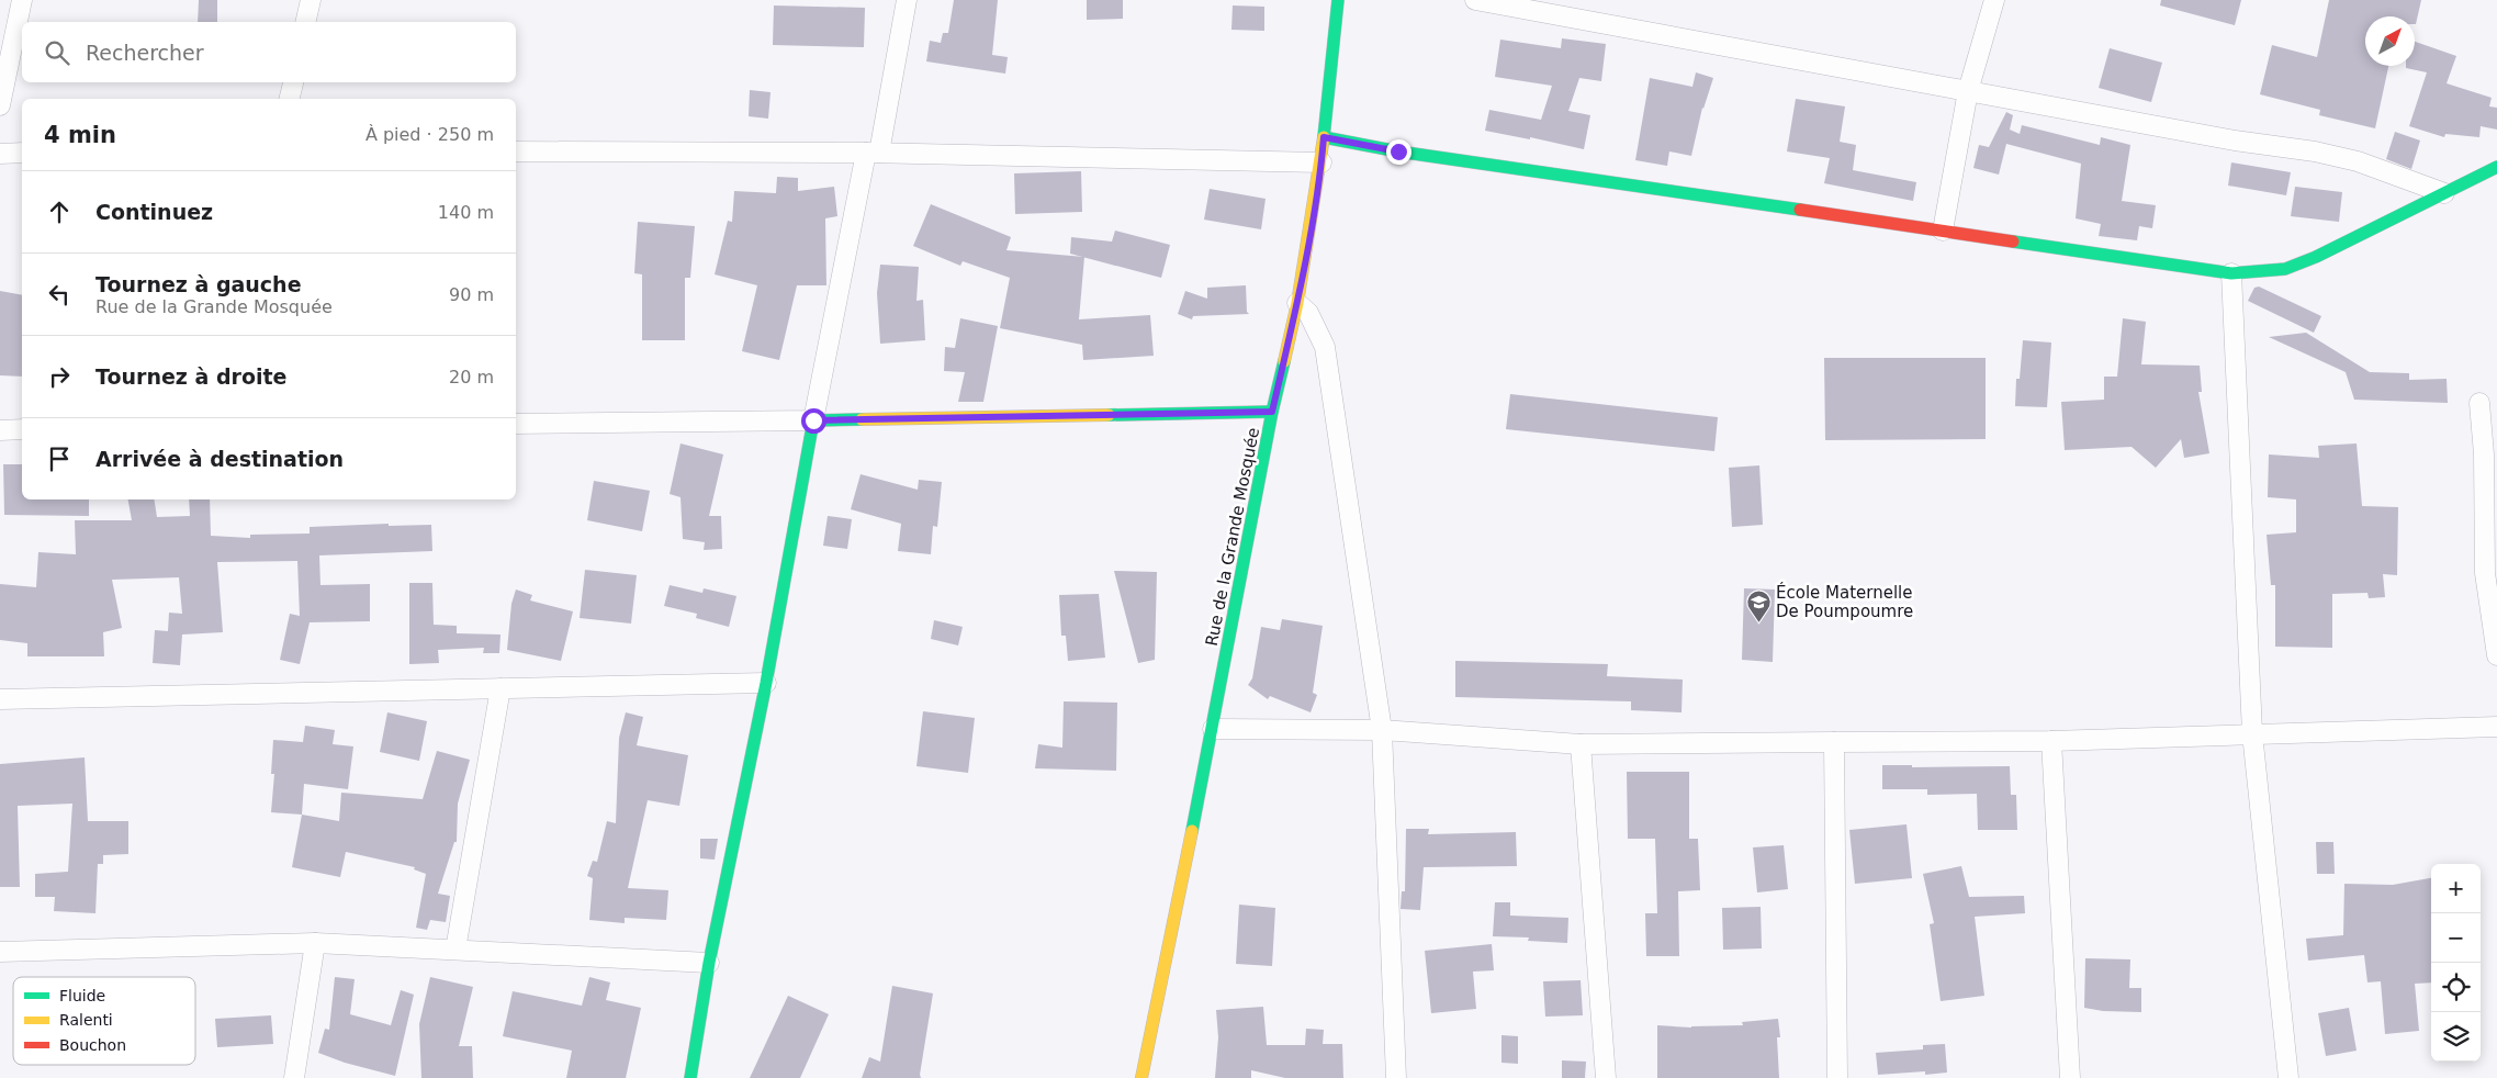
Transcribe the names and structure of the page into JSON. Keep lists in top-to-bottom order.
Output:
{
  "streets": {
    "street": ["Rue de la Grande Mosquée"]
  },
  "places": {
    "school or university": ["École Maternelle De Poumpoumre"]
  },
  "legend": ["Fluide", "Ralenti", "Bouchon"],
  "north": "top right",
  "page": {
    "search": "Rechercher",
    "heading": ["4 min", "À pied · 250 m"],
    "list": [
      ["Continuez", "140 m"],
      ["Tournez à gauche", "Rue de la Grande Mosquée", "90 m"],
      ["Tournez à droite", "20 m"],
      "Arrivée à destination"
    ],
    "map_buttons": ["+", "−"]
  }
}
